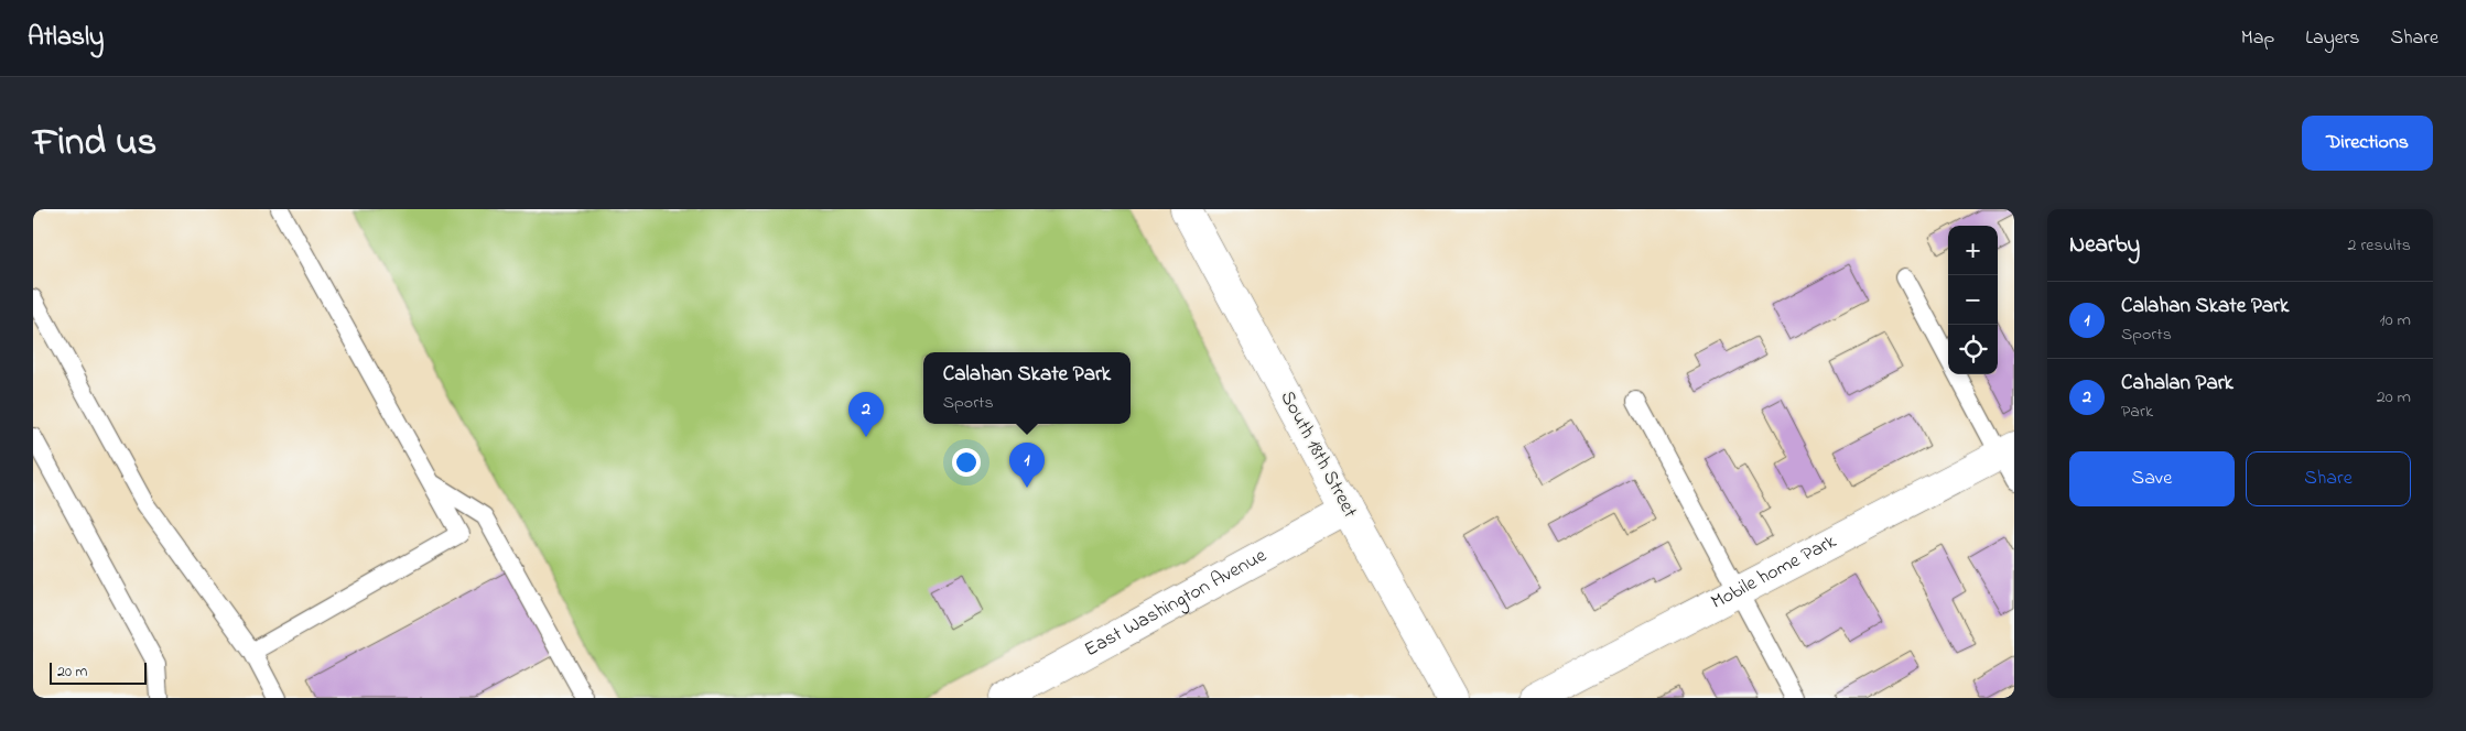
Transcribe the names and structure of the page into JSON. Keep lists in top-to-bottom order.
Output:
{
  "streets": {
    "street": ["South 18th Street", "Mobile home Park", "East Washington Avenue"]
  },
  "crossings": [
    ["South 18th Street", "East Washington Avenue"]
  ],
  "scale_bar": "20 m",
  "page": {
    "header": "Atlasly",
    "nav": ["Map", "Layers", "Share"],
    "title": "Find us",
    "buttons": [
      "Directions",
      ["Save", "Share"]
    ],
    "heading": ["Nearby", "2 results"],
    "map_buttons": ["+", "−"],
    "list": [
      {
        "mark": "1",
        "name": "Calahan Skate Park",
        "note": "Sports",
        "value": "10 m"
      },
      {
        "mark": "2",
        "name": "Cahalan Park",
        "note": "Park",
        "value": "20 m"
      }
    ],
    "popup": ["Calahan Skate Park", "Sports"],
    "pins": ["2", "1"],
    "scale": "20 m"
  }
}
